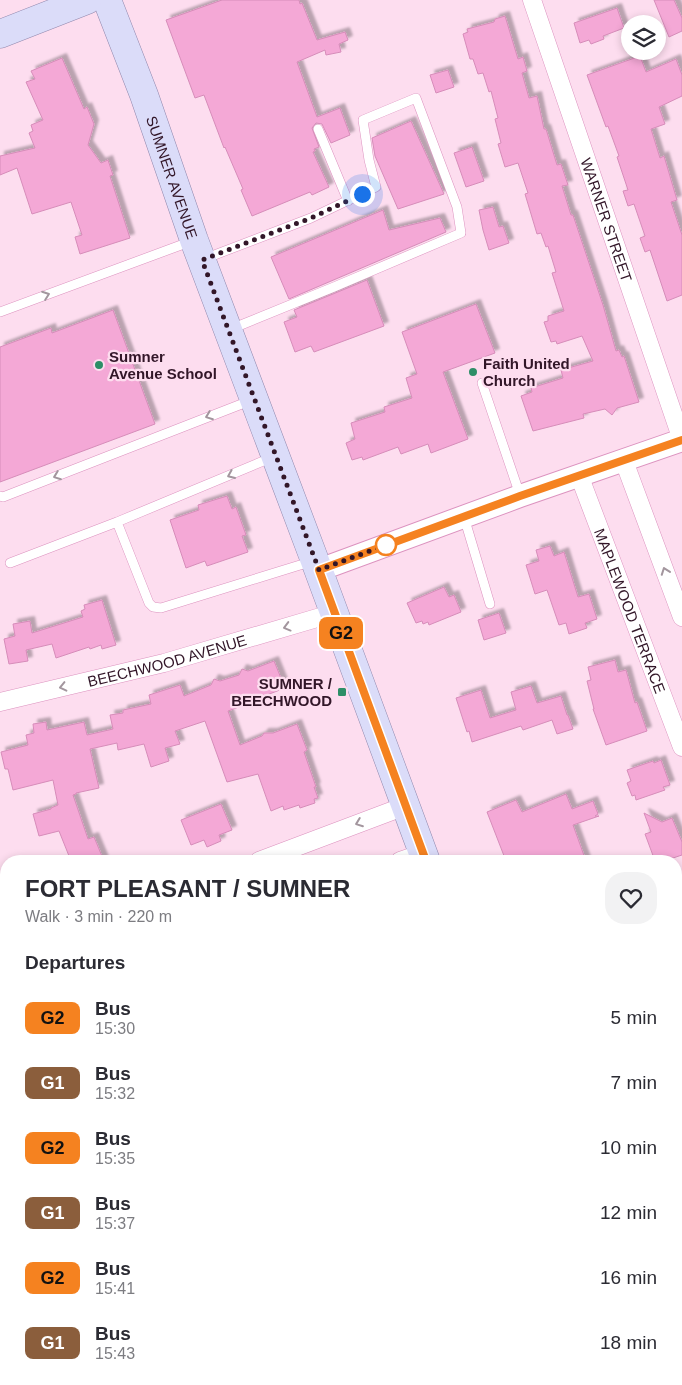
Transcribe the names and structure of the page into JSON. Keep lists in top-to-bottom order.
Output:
{
  "streets": {
    "main road": ["SUMNER AVENUE"],
    "street": ["WARNER STREET", "MAPLEWOOD TERRACE", "BEECHWOOD AVENUE"]
  },
  "crossings": [
    ["SUMNER AVENUE", "BEECHWOOD AVENUE"]
  ],
  "one_way": ["BEECHWOOD AVENUE"],
  "places": {
    "other": ["Sumner Avenue School", "Faith United Church"],
    "transit": ["SUMNER / BEECHWOOD"]
  },
  "lines": ["bus line G2"],
  "page": {
    "on_map": "G2",
    "heading": [
      ["FORT PLEASANT / SUMNER", "Walk · 3 min · 220 m"],
      "Departures"
    ],
    "list": [
      {
        "mark": "G2",
        "name": "Bus",
        "note": "15:30",
        "value": "5 min"
      },
      {
        "mark": "G1",
        "name": "Bus",
        "note": "15:32",
        "value": "7 min"
      },
      {
        "mark": "G2",
        "name": "Bus",
        "note": "15:35",
        "value": "10 min"
      },
      {
        "mark": "G1",
        "name": "Bus",
        "note": "15:37",
        "value": "12 min"
      },
      {
        "mark": "G2",
        "name": "Bus",
        "note": "15:41",
        "value": "16 min"
      },
      {
        "mark": "G1",
        "name": "Bus",
        "note": "15:43",
        "value": "18 min"
      }
    ]
  }
}
